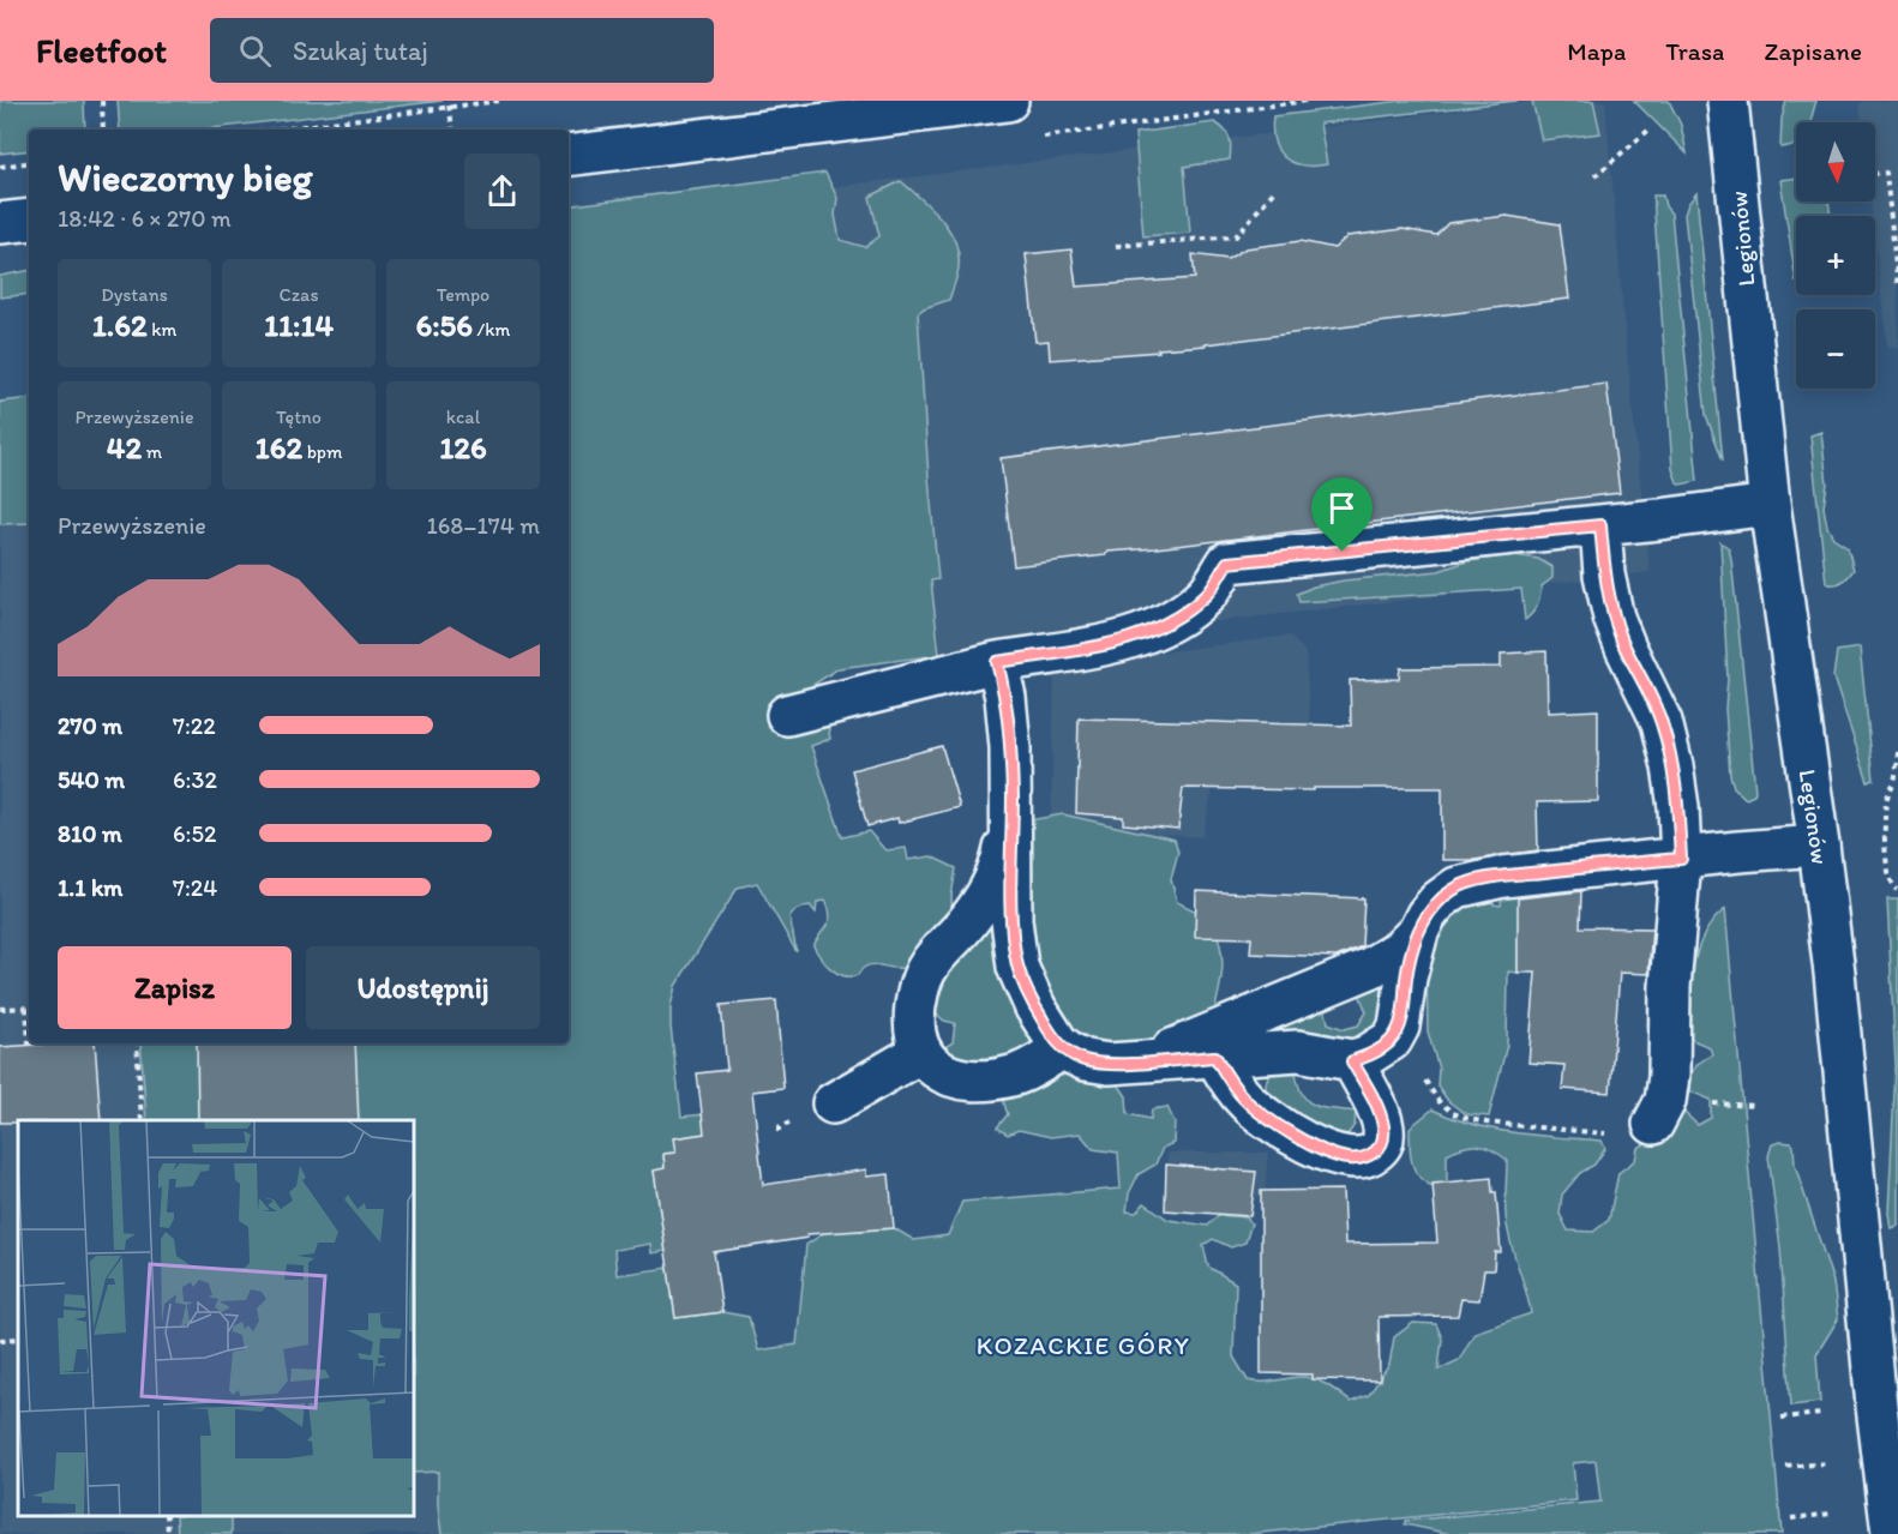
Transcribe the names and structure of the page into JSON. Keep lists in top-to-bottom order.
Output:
{
  "streets": {
    "street": ["Legionów"]
  },
  "districts": ["KOZACKIE GÓRY"],
  "north": "bottom",
  "page": {
    "header": "Fleetfoot",
    "search": "Szukaj tutaj",
    "nav": ["Mapa", "Trasa", "Zapisane"],
    "map_buttons": ["+", "−"],
    "heading": ["Wieczorny bieg", "18:42 · 6 × 270 m"],
    "stats": [
      ["Dystans", "1.62 km"],
      ["Czas", "11:14"],
      ["Tempo", "6:56 /km"],
      ["Przewyższenie", "42 m"],
      ["Tętno", "162 bpm"],
      ["kcal", "126"]
    ],
    "chart": ["Przewyższenie", "168–174 m"],
    "list": [
      {
        "name": "270 m",
        "note": "7:22"
      },
      {
        "name": "540 m",
        "note": "6:32"
      },
      {
        "name": "810 m",
        "note": "6:52"
      },
      {
        "name": "1.1 km",
        "note": "7:24"
      }
    ],
    "buttons": ["Zapisz", "Udostępnij"]
  }
}
